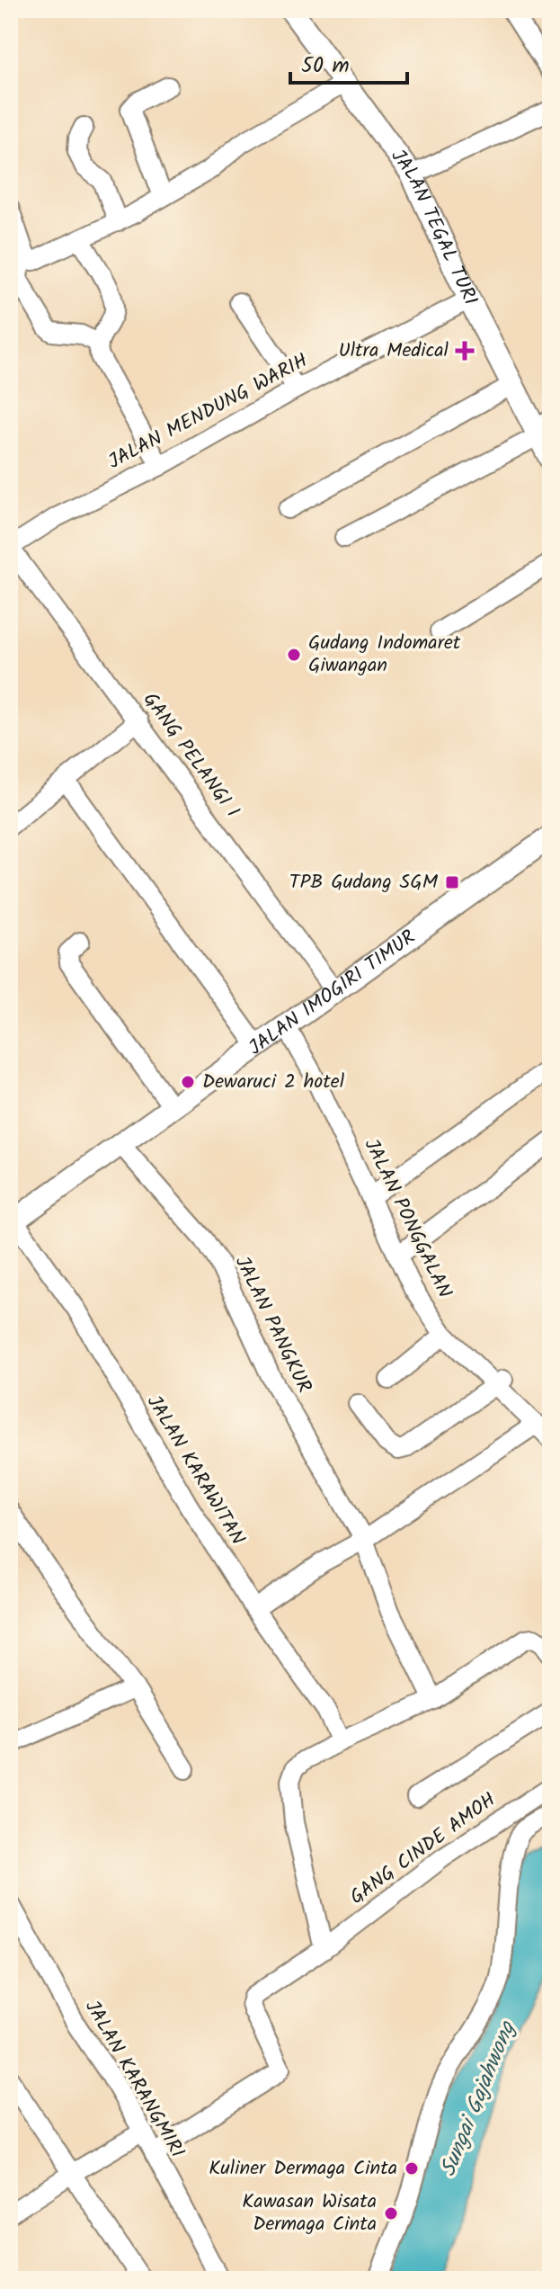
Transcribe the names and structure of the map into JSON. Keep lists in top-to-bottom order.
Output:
{
  "streets": {
    "main road": ["JALAN TEGAL TURI", "JALAN IMOGIRI TIMUR"],
    "street": [
      "JALAN MENDUNG WARIH",
      "GANG PELANGI I",
      "JALAN PONGGALAN",
      "JALAN PANGKUR",
      "JALAN KARAWITAN",
      "GANG CINDE AMOH",
      "JALAN KARANGMIRI"
    ]
  },
  "crossings": [
    ["JALAN TEGAL TURI", "JALAN MENDUNG WARIH"],
    ["JALAN MENDUNG WARIH", "GANG PELANGI I"],
    ["GANG PELANGI I", "JALAN IMOGIRI TIMUR"],
    ["JALAN IMOGIRI TIMUR", "JALAN PONGGALAN"],
    ["JALAN IMOGIRI TIMUR", "JALAN PANGKUR"],
    ["JALAN IMOGIRI TIMUR", "JALAN KARAWITAN"],
    ["GANG CINDE AMOH", "JALAN KARANGMIRI"]
  ],
  "water": ["Sungai Gajahwong"],
  "places": {
    "health": ["Ultra Medical"],
    "other": [
      "Gudang Indomaret Giwangan",
      "Dewaruci 2 hotel",
      "Kuliner Dermaga Cinta",
      "Kawasan Wisata Dermaga Cinta"
    ],
    "transit": ["TPB Gudang SGM"]
  },
  "scale_bar": "50 m"
}
